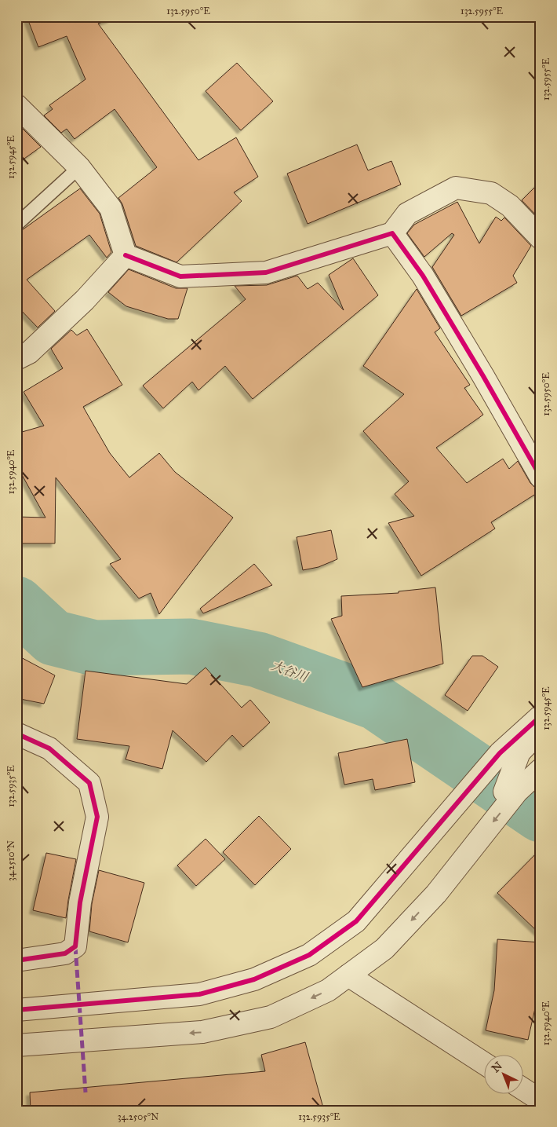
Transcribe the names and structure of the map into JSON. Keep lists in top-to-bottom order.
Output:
{
  "water": ["大谷川"],
  "north": "top left",
  "coordinates": [
    "132.5950°E",
    "132.5955°E",
    "132.5945°E",
    "132.5940°E",
    "132.5935°E",
    "34.2510°N",
    "34.2505°N"
  ]
}
